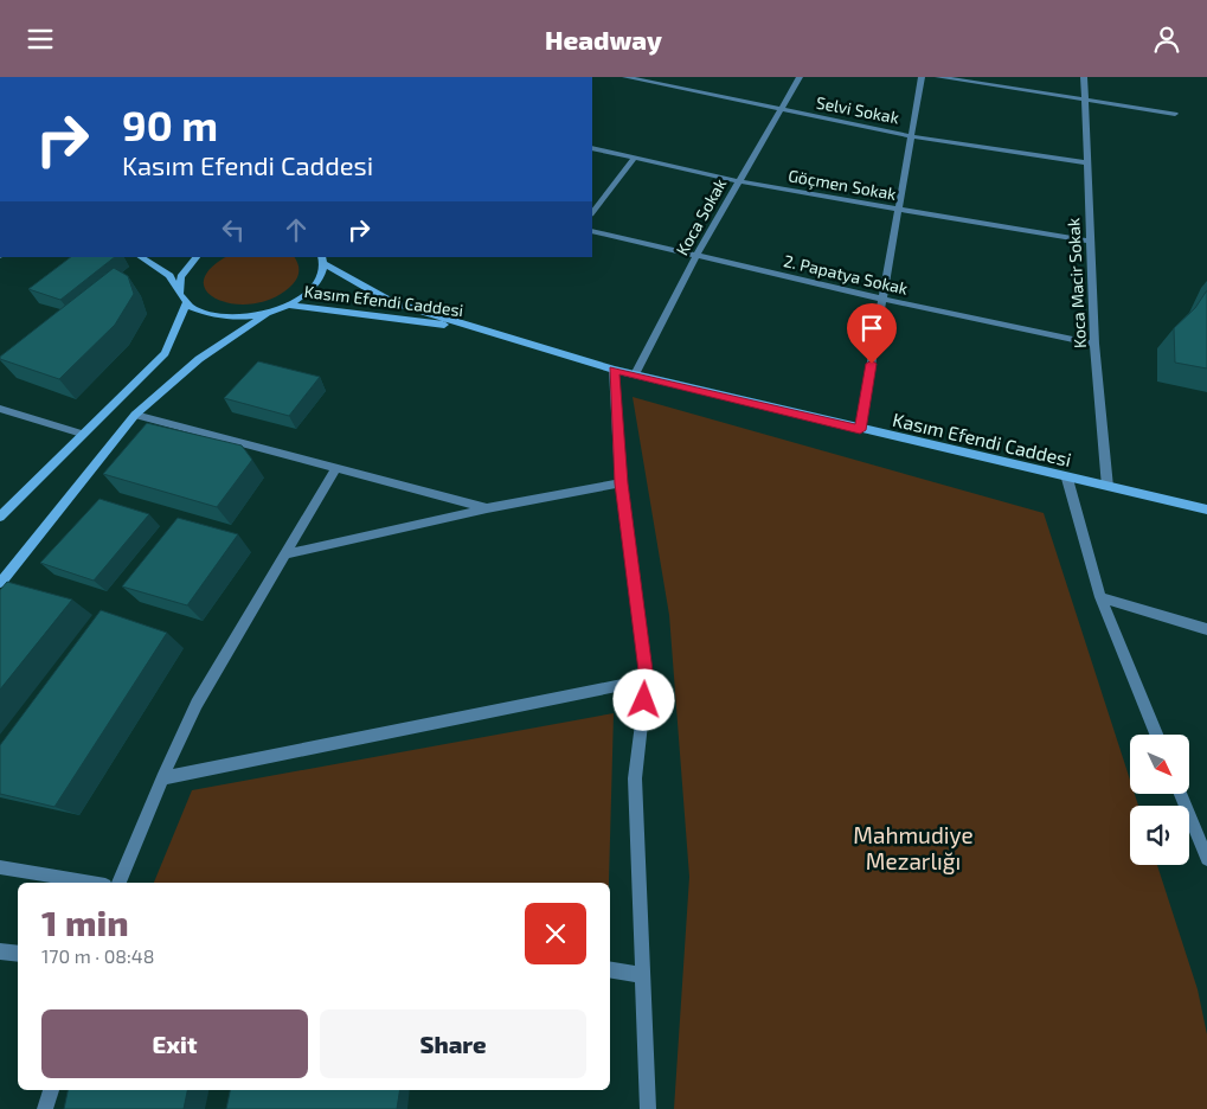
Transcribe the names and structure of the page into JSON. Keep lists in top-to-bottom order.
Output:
{
  "streets": {
    "street": [
      "Selvi Sokak",
      "Göçmen Sokak",
      "Koca Sokak",
      "2. Papatya Sokak",
      "Koca Macir Sokak",
      "Kasım Efendi Caddesi"
    ]
  },
  "crossings": [
    ["Selvi Sokak", "Koca Sokak"],
    ["Selvi Sokak", "Koca Macir Sokak"],
    ["Göçmen Sokak", "Koca Sokak"],
    ["Göçmen Sokak", "Koca Macir Sokak"],
    ["Koca Sokak", "2. Papatya Sokak"],
    ["Koca Sokak", "Kasım Efendi Caddesi"],
    ["2. Papatya Sokak", "Koca Macir Sokak"],
    ["Koca Macir Sokak", "Kasım Efendi Caddesi"]
  ],
  "parks": ["Mahmudiye Mezarlığı"],
  "north": "bottom right",
  "page": {
    "header": "Headway",
    "turn": ["90 m", "Kasım Efendi Caddesi"],
    "heading": ["1 min", "170 m · 08:48"],
    "buttons": ["Exit", "Share"]
  }
}
